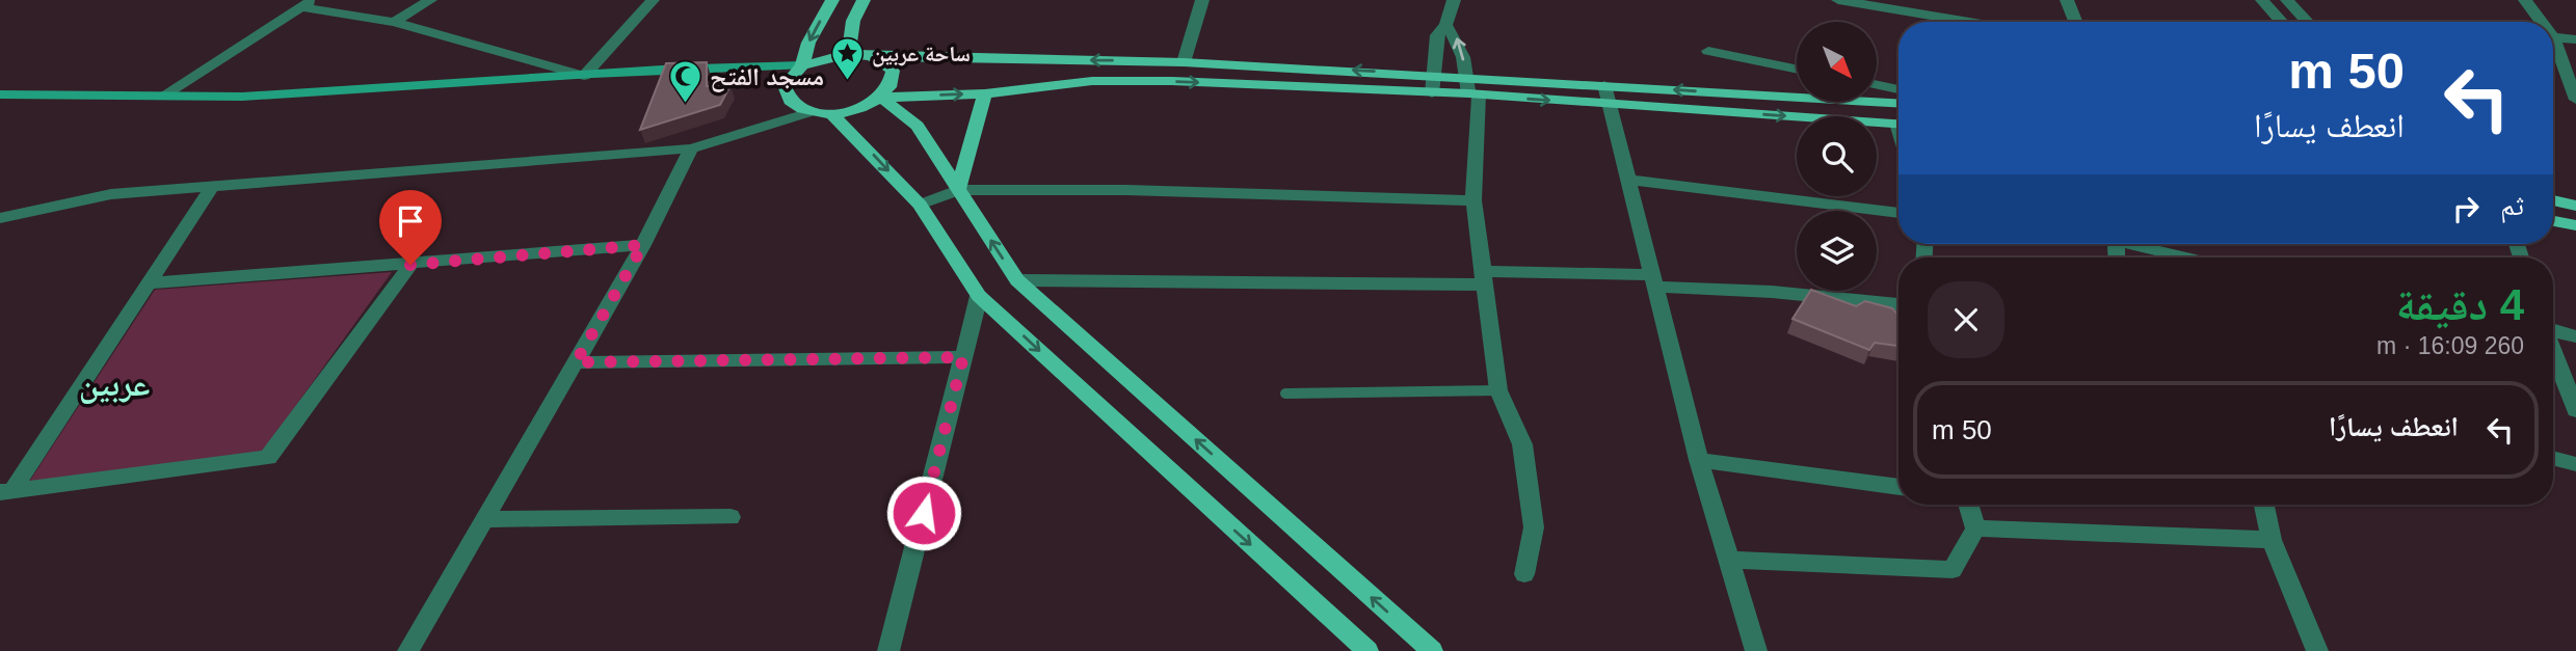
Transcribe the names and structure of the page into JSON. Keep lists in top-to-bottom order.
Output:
{
  "districts": ["عربين"],
  "places": {
    "place": ["ساحة عربين"],
    "mosque": ["مسجد الفتح"]
  },
  "north": "bottom right",
  "page": {
    "turn": ["50 m", "انعطف يسارًا"],
    "then": "ثم",
    "heading": ["4 دقيقة", "260 m · 16:09"],
    "list": [
      {
        "name": "انعطف يسارًا",
        "value": "50 m"
      }
    ]
  }
}
